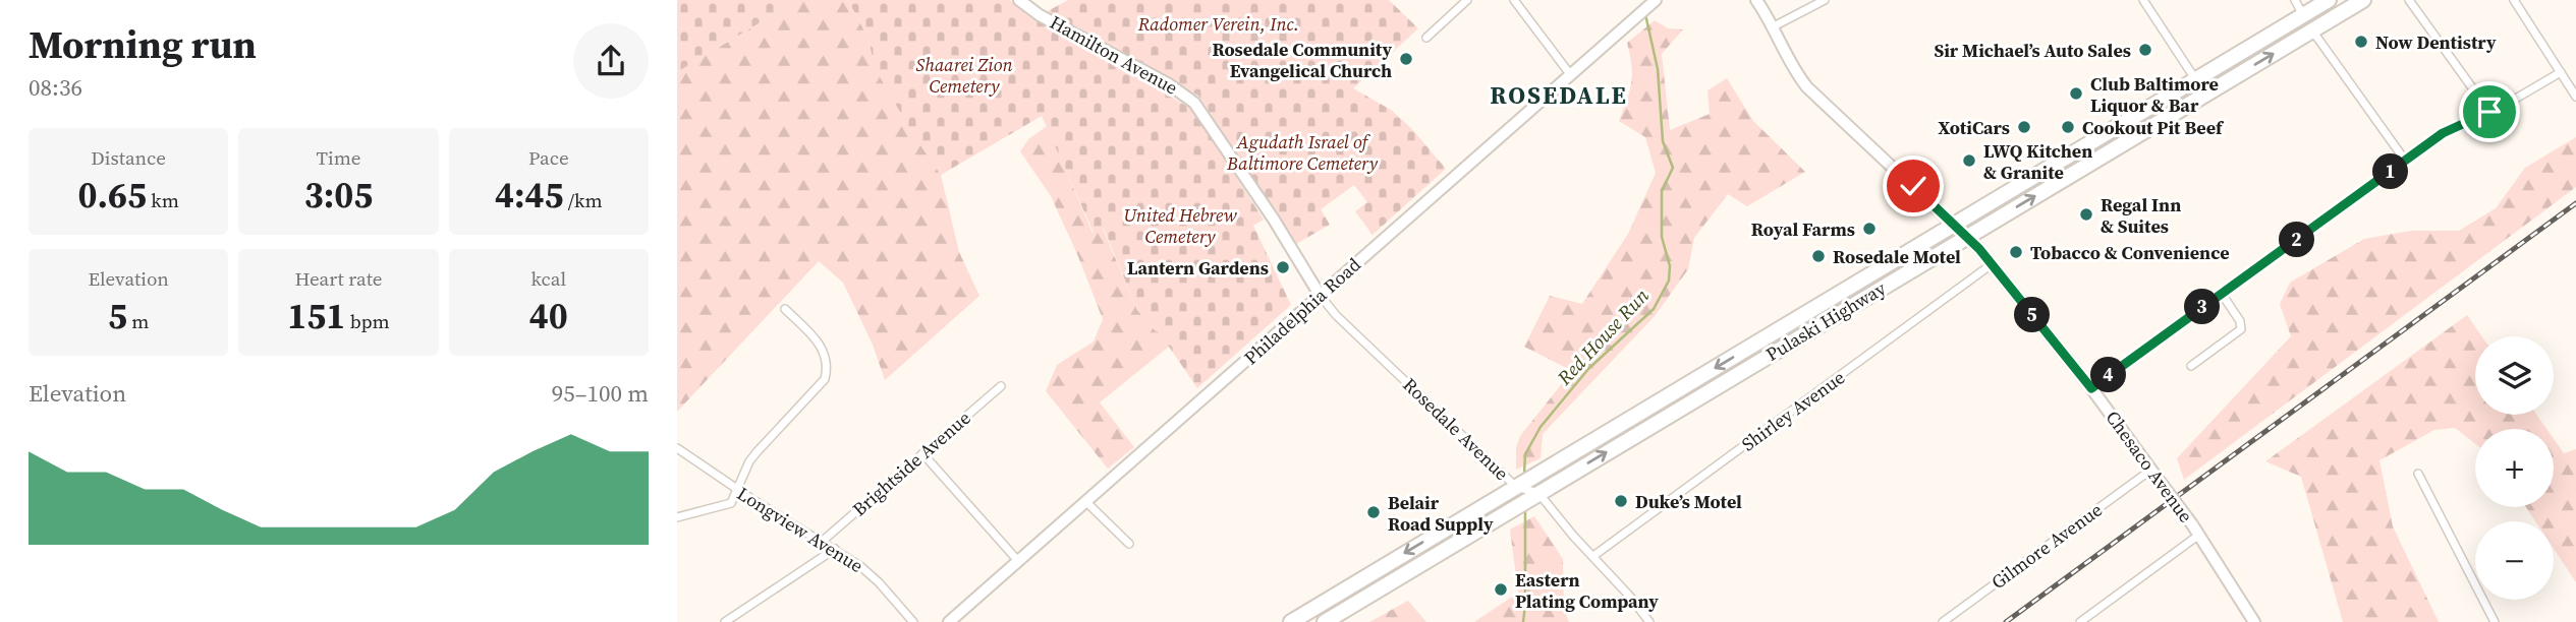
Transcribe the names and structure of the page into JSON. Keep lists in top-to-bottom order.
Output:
{
  "streets": {
    "highway": ["Pulaski Highway"],
    "street": [
      "Hamilton Avenue",
      "Philadelphia Road",
      "Shirley Avenue",
      "Rosedale Avenue",
      "Brightside Avenue",
      "Chesaco Avenue",
      "Longview Avenue",
      "Gilmore Avenue"
    ]
  },
  "crossings": [
    ["Hamilton Avenue", "Philadelphia Road"],
    ["Hamilton Avenue", "Rosedale Avenue"],
    ["Philadelphia Road", "Rosedale Avenue"],
    ["Pulaski Highway", "Rosedale Avenue"],
    ["Pulaski Highway", "Chesaco Avenue"],
    ["Shirley Avenue", "Chesaco Avenue"],
    ["Brightside Avenue", "Longview Avenue"],
    ["Chesaco Avenue", "Gilmore Avenue"]
  ],
  "districts": ["ROSEDALE"],
  "water": ["Red House Run"],
  "parks": [
    "Radomer Verein, Inc.",
    "Shaarei Zion Cemetery",
    "Agudath Israel of Baltimore Cemetery",
    "United Hebrew Cemetery"
  ],
  "places": [
    "Now Dentistry",
    "Sir Michael’s Auto Sales",
    "Rosedale Community Evangelical Church",
    "Club Baltimore Liquor & Bar",
    "XotiCars",
    "Cookout Pit Beef",
    "LWQ Kitchen & Granite",
    "Regal Inn & Suites",
    "Royal Farms",
    "Tobacco & Convenience",
    "Rosedale Motel",
    "Lantern Gardens",
    "Duke’s Motel",
    "Belair Road Supply",
    "Eastern Plating Company"
  ],
  "page": {
    "heading": ["Morning run", "08:36"],
    "stats": [
      ["Distance", "0.65 km"],
      ["Time", "3:05"],
      ["Pace", "4:45 /km"],
      ["Elevation", "5 m"],
      ["Heart rate", "151 bpm"],
      ["kcal", "40"]
    ],
    "pins": [
      "1",
      "2",
      "3",
      "5",
      "4"
    ],
    "map_buttons": ["+", "−"],
    "chart": ["Elevation", "95–100 m"]
  }
}
